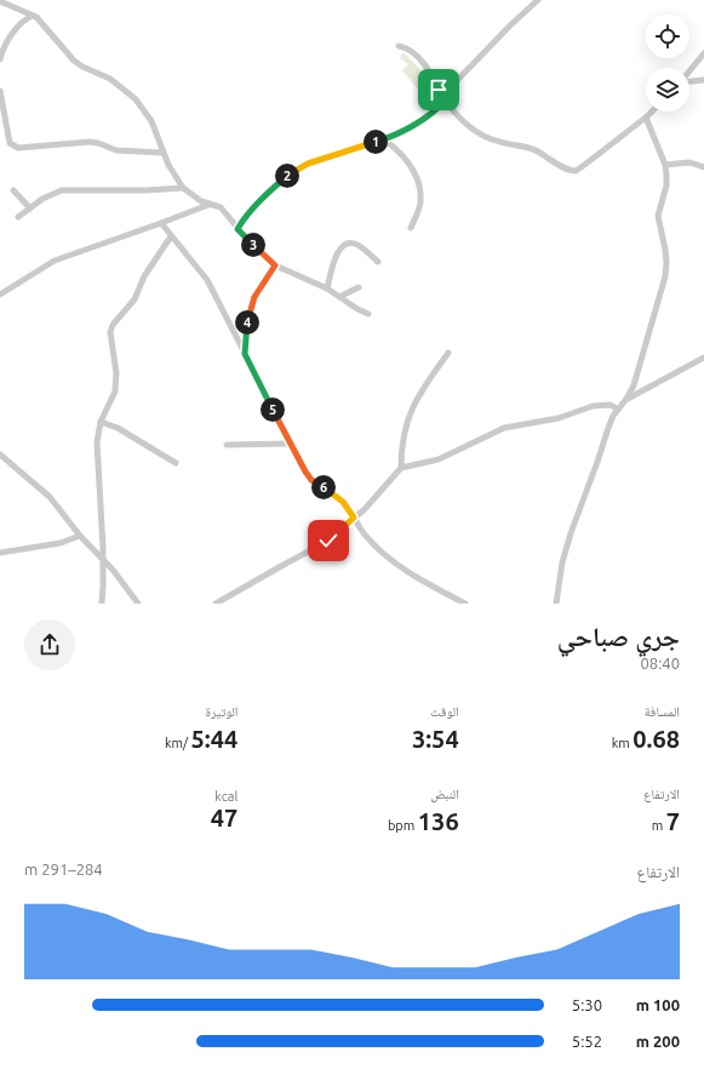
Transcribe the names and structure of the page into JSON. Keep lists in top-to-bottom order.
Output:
{
  "page": {
    "pins": [
      "1",
      "2",
      "3",
      "4",
      "5",
      "6"
    ],
    "heading": ["جري صباحي", "08:40"],
    "stats": [
      ["المسافة", "0.68 km"],
      ["الوقت", "3:54"],
      ["الوتيرة", "5:44 /km"],
      ["الارتفاع", "7 m"],
      ["النبض", "136 bpm"],
      ["kcal", "47"]
    ],
    "chart": ["الارتفاع", "284–291 m"],
    "list": [
      {
        "name": "100 m",
        "note": "5:30"
      },
      {
        "name": "200 m",
        "note": "5:52"
      }
    ]
  }
}
